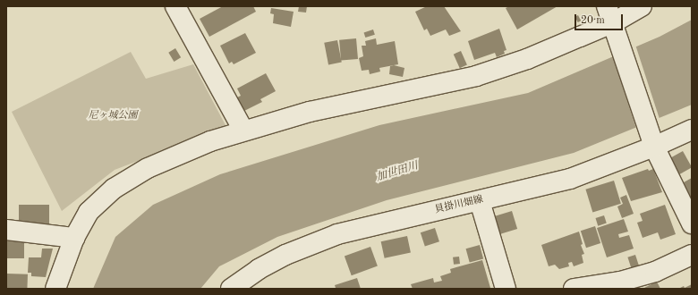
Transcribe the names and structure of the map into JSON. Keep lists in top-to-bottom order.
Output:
{
  "streets": {
    "street": ["貝掛川畑線"]
  },
  "water": ["加世田川"],
  "parks": ["尼ヶ城公園"],
  "scale_bar": "20 m"
}
